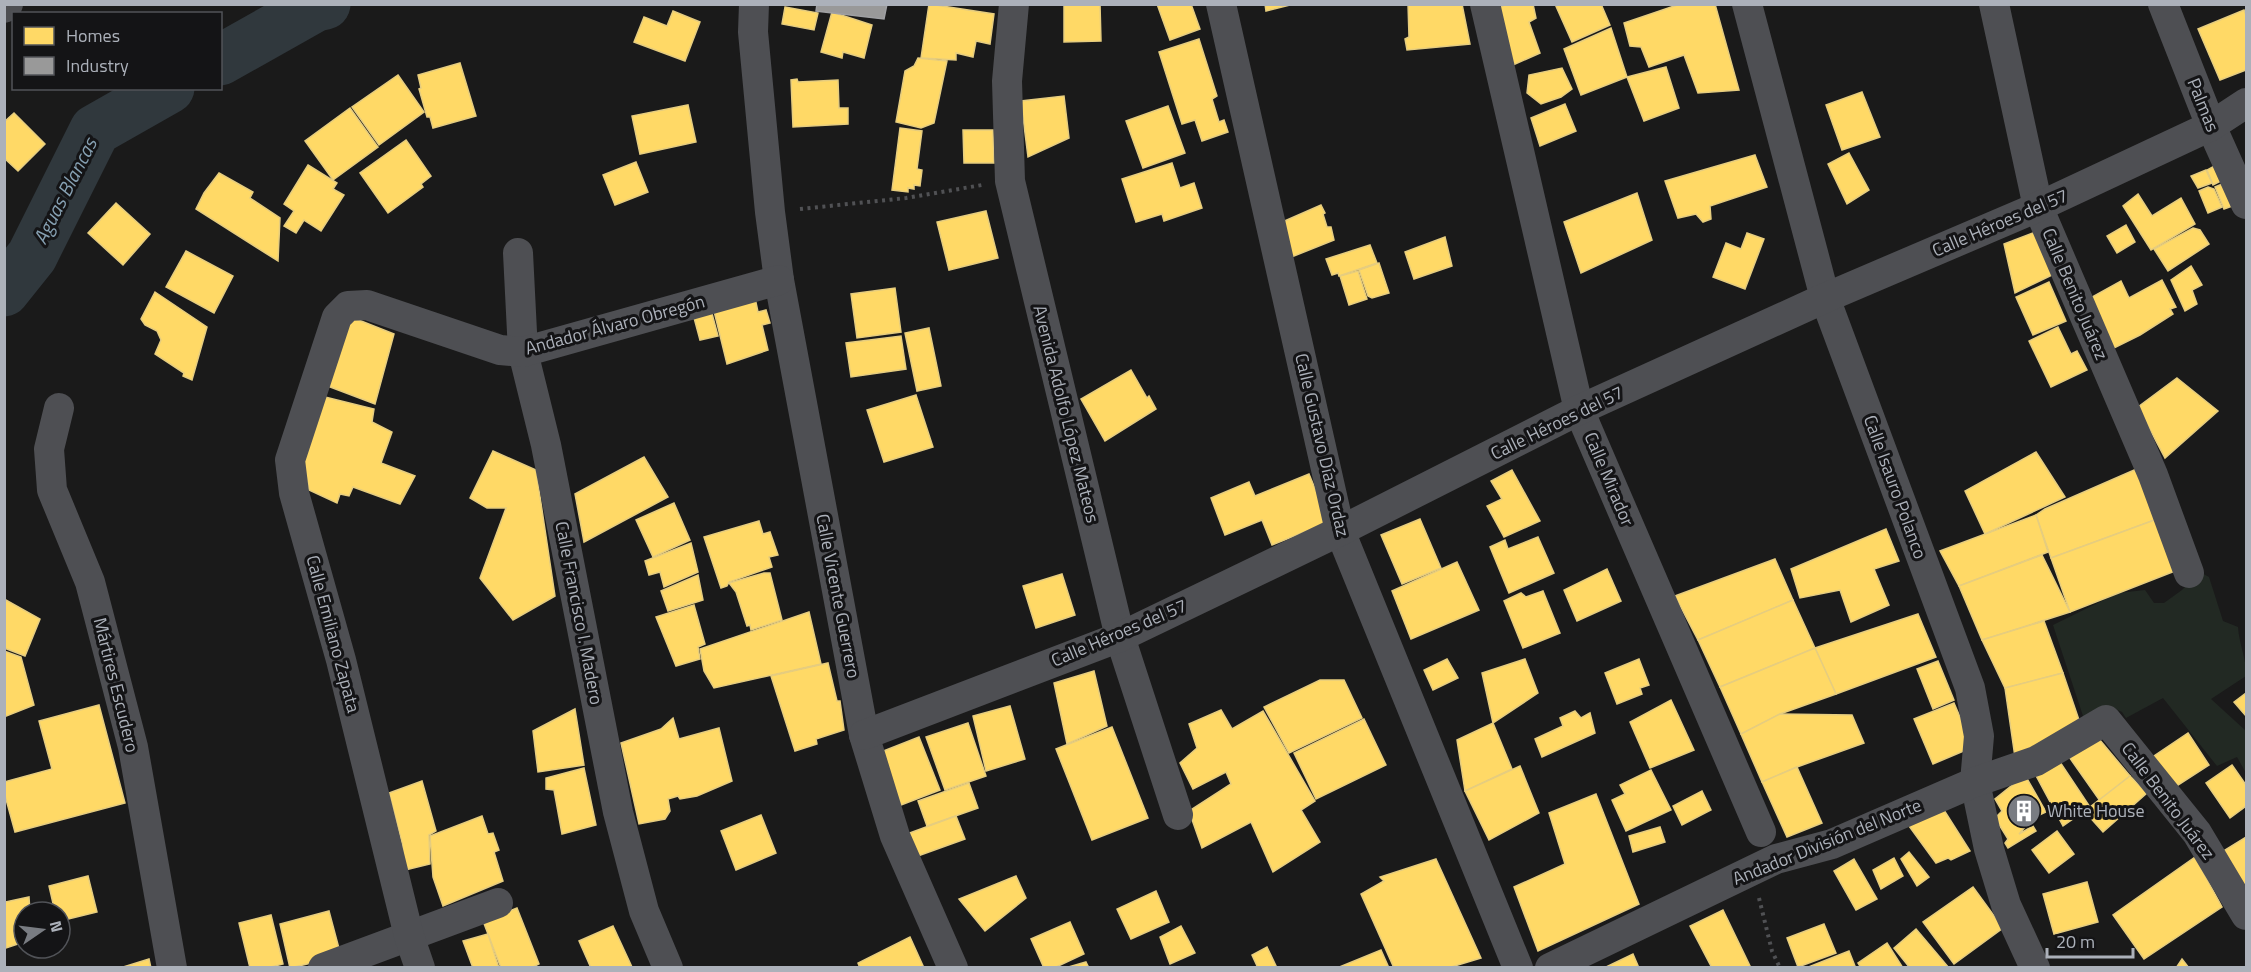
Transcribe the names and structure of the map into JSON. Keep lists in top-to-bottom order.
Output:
{
  "streets": {
    "street": [
      "Palmas",
      "Calle Héroes del 57",
      "Calle Benito Juárez",
      "Andador Álvaro Obregón",
      "Avenida Adolfo López Mateos",
      "Calle Gustavo Díaz Ordaz",
      "Calle Mirador",
      "Calle Isauro Polanco",
      "Calle Vicente Guerrero",
      "Calle Francisco I. Madero",
      "Calle Emiliano Zapata",
      "Mártires Escudero",
      "Andador División del Norte"
    ]
  },
  "crossings": [
    ["Palmas", "Calle Héroes del 57"],
    ["Calle Héroes del 57", "Calle Benito Juárez"],
    ["Calle Héroes del 57", "Avenida Adolfo López Mateos"],
    ["Calle Héroes del 57", "Calle Gustavo Díaz Ordaz"],
    ["Calle Héroes del 57", "Calle Mirador"],
    ["Calle Héroes del 57", "Calle Isauro Polanco"],
    ["Calle Héroes del 57", "Calle Vicente Guerrero"],
    ["Calle Benito Juárez", "Andador División del Norte"],
    ["Andador Álvaro Obregón", "Calle Vicente Guerrero"],
    ["Andador Álvaro Obregón", "Calle Francisco I. Madero"],
    ["Andador Álvaro Obregón", "Calle Emiliano Zapata"],
    ["Calle Isauro Polanco", "Andador División del Norte"]
  ],
  "water": ["Aguas Blancas"],
  "places": {
    "building": ["White House"]
  },
  "legend": ["Homes", "Industry"],
  "scale_bar": "20 m",
  "north": "right"
}
